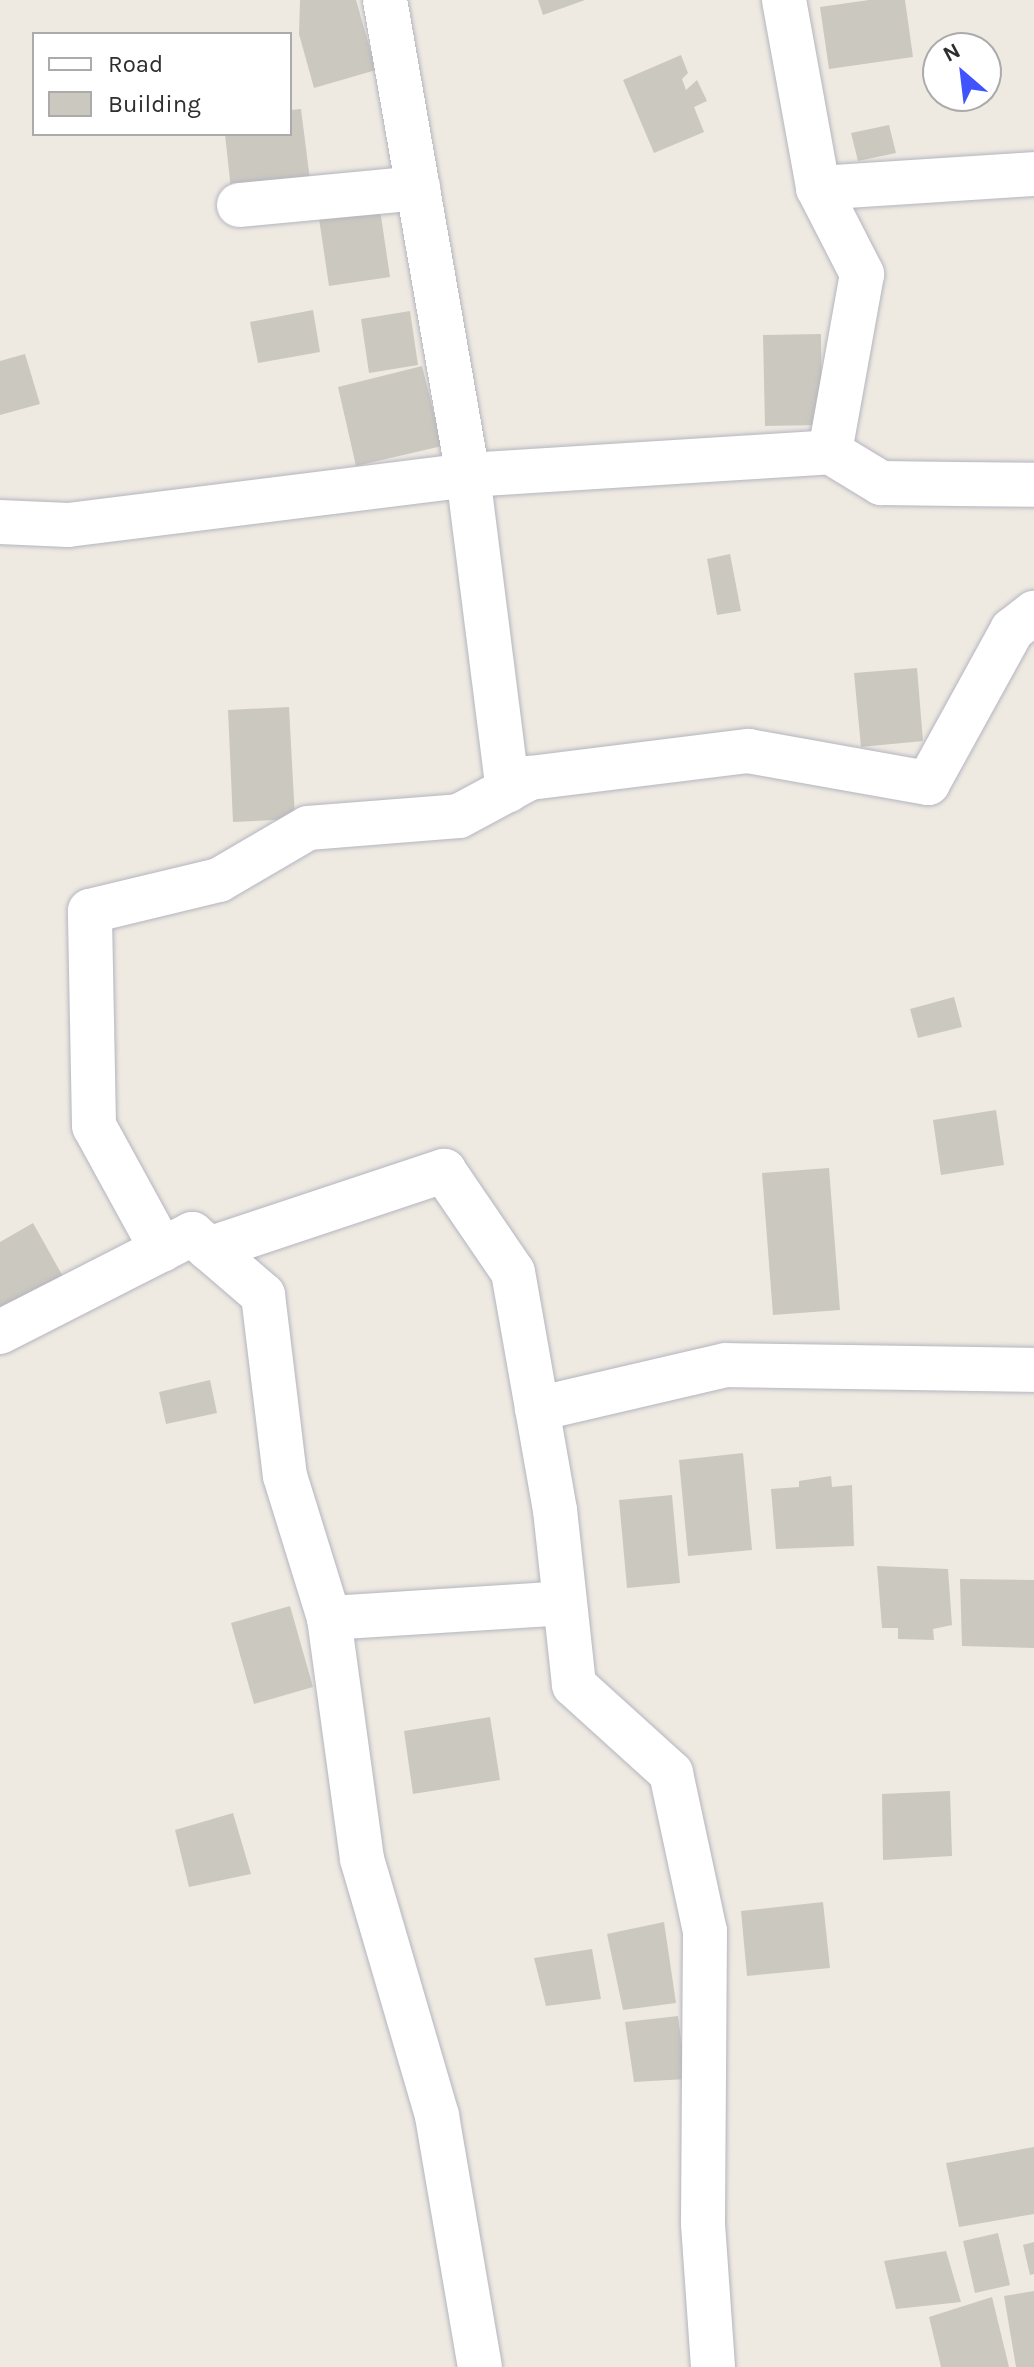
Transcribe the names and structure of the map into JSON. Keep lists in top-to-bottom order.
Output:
{
  "legend": ["Road", "Building"],
  "north": "top left"
}
